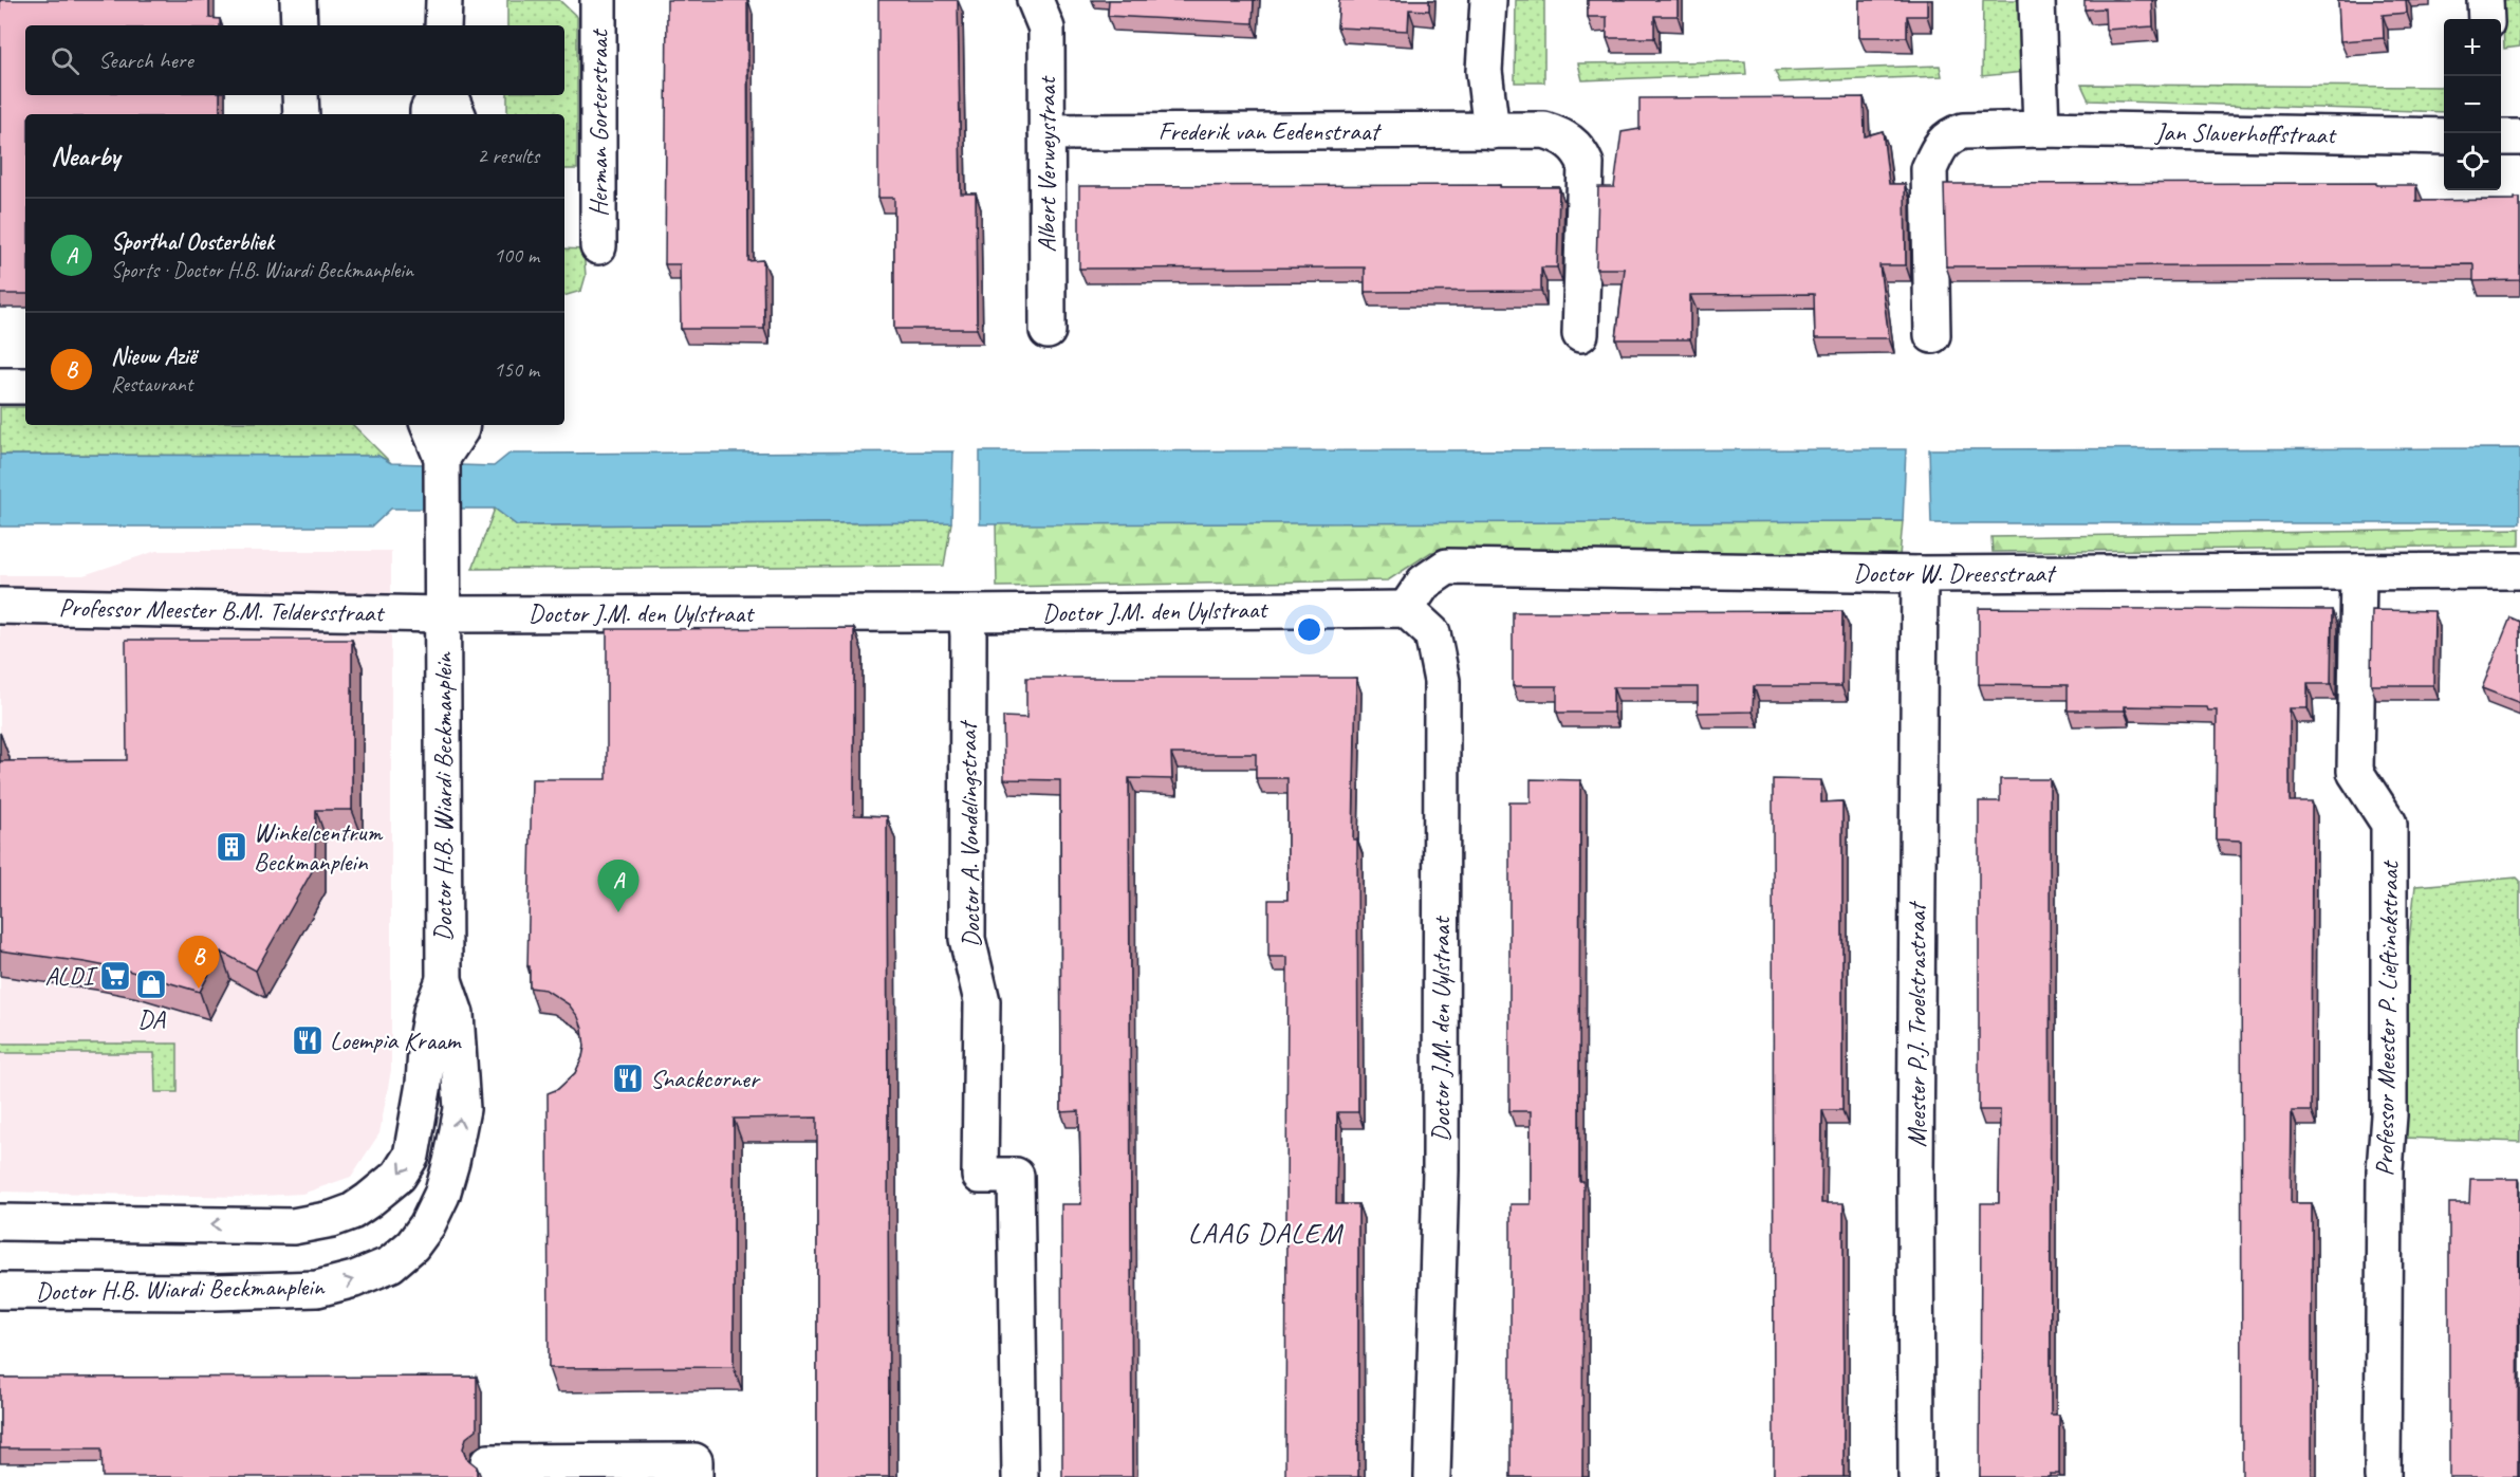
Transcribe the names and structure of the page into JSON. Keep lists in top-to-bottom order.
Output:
{
  "streets": {
    "street": [
      "Herman Gorterstraat",
      "Frederik van Eedenstraat",
      "Jan Slauerhoffstraat",
      "Albert Verweystraat",
      "Doctor W. Dreesstraat",
      "Professor Meester B.M. Teldersstraat",
      "Doctor J.M. den Uylstraat",
      "Doctor H.B. Wiardi Beckmanplein",
      "Doctor A. Vondelingstraat",
      "Professor Meester P. Lieftinckstraat",
      "Meester P.J. Troelstrastraat"
    ]
  },
  "crossings": [
    ["Frederik van Eedenstraat", "Albert Verweystraat"],
    ["Doctor W. Dreesstraat", "Doctor J.M. den Uylstraat"],
    ["Doctor W. Dreesstraat", "Professor Meester P. Lieftinckstraat"],
    ["Doctor W. Dreesstraat", "Meester P.J. Troelstrastraat"],
    ["Professor Meester B.M. Teldersstraat", "Doctor J.M. den Uylstraat"],
    ["Professor Meester B.M. Teldersstraat", "Doctor H.B. Wiardi Beckmanplein"],
    ["Doctor J.M. den Uylstraat", "Doctor H.B. Wiardi Beckmanplein"],
    ["Doctor J.M. den Uylstraat", "Doctor A. Vondelingstraat"]
  ],
  "districts": ["LAAG DALEM"],
  "places": {
    "building": ["Winkelcentrum Beckmanplein"],
    "supermarket": ["ALDI"],
    "shop": ["DA"],
    "restaurant": ["Loempia Kraam", "Snackcorner"]
  },
  "page": {
    "map_buttons": ["+", "−"],
    "search": "Search here",
    "heading": ["Nearby", "2 results"],
    "list": [
      {
        "mark": "A",
        "name": "Sporthal Oosterbliek",
        "note": "Sports · Doctor H.B. Wiardi Beckmanplein",
        "value": "100 m"
      },
      {
        "mark": "B",
        "name": "Nieuw Azië",
        "note": "Restaurant",
        "value": "150 m"
      }
    ],
    "pins": ["A", "B"]
  }
}
